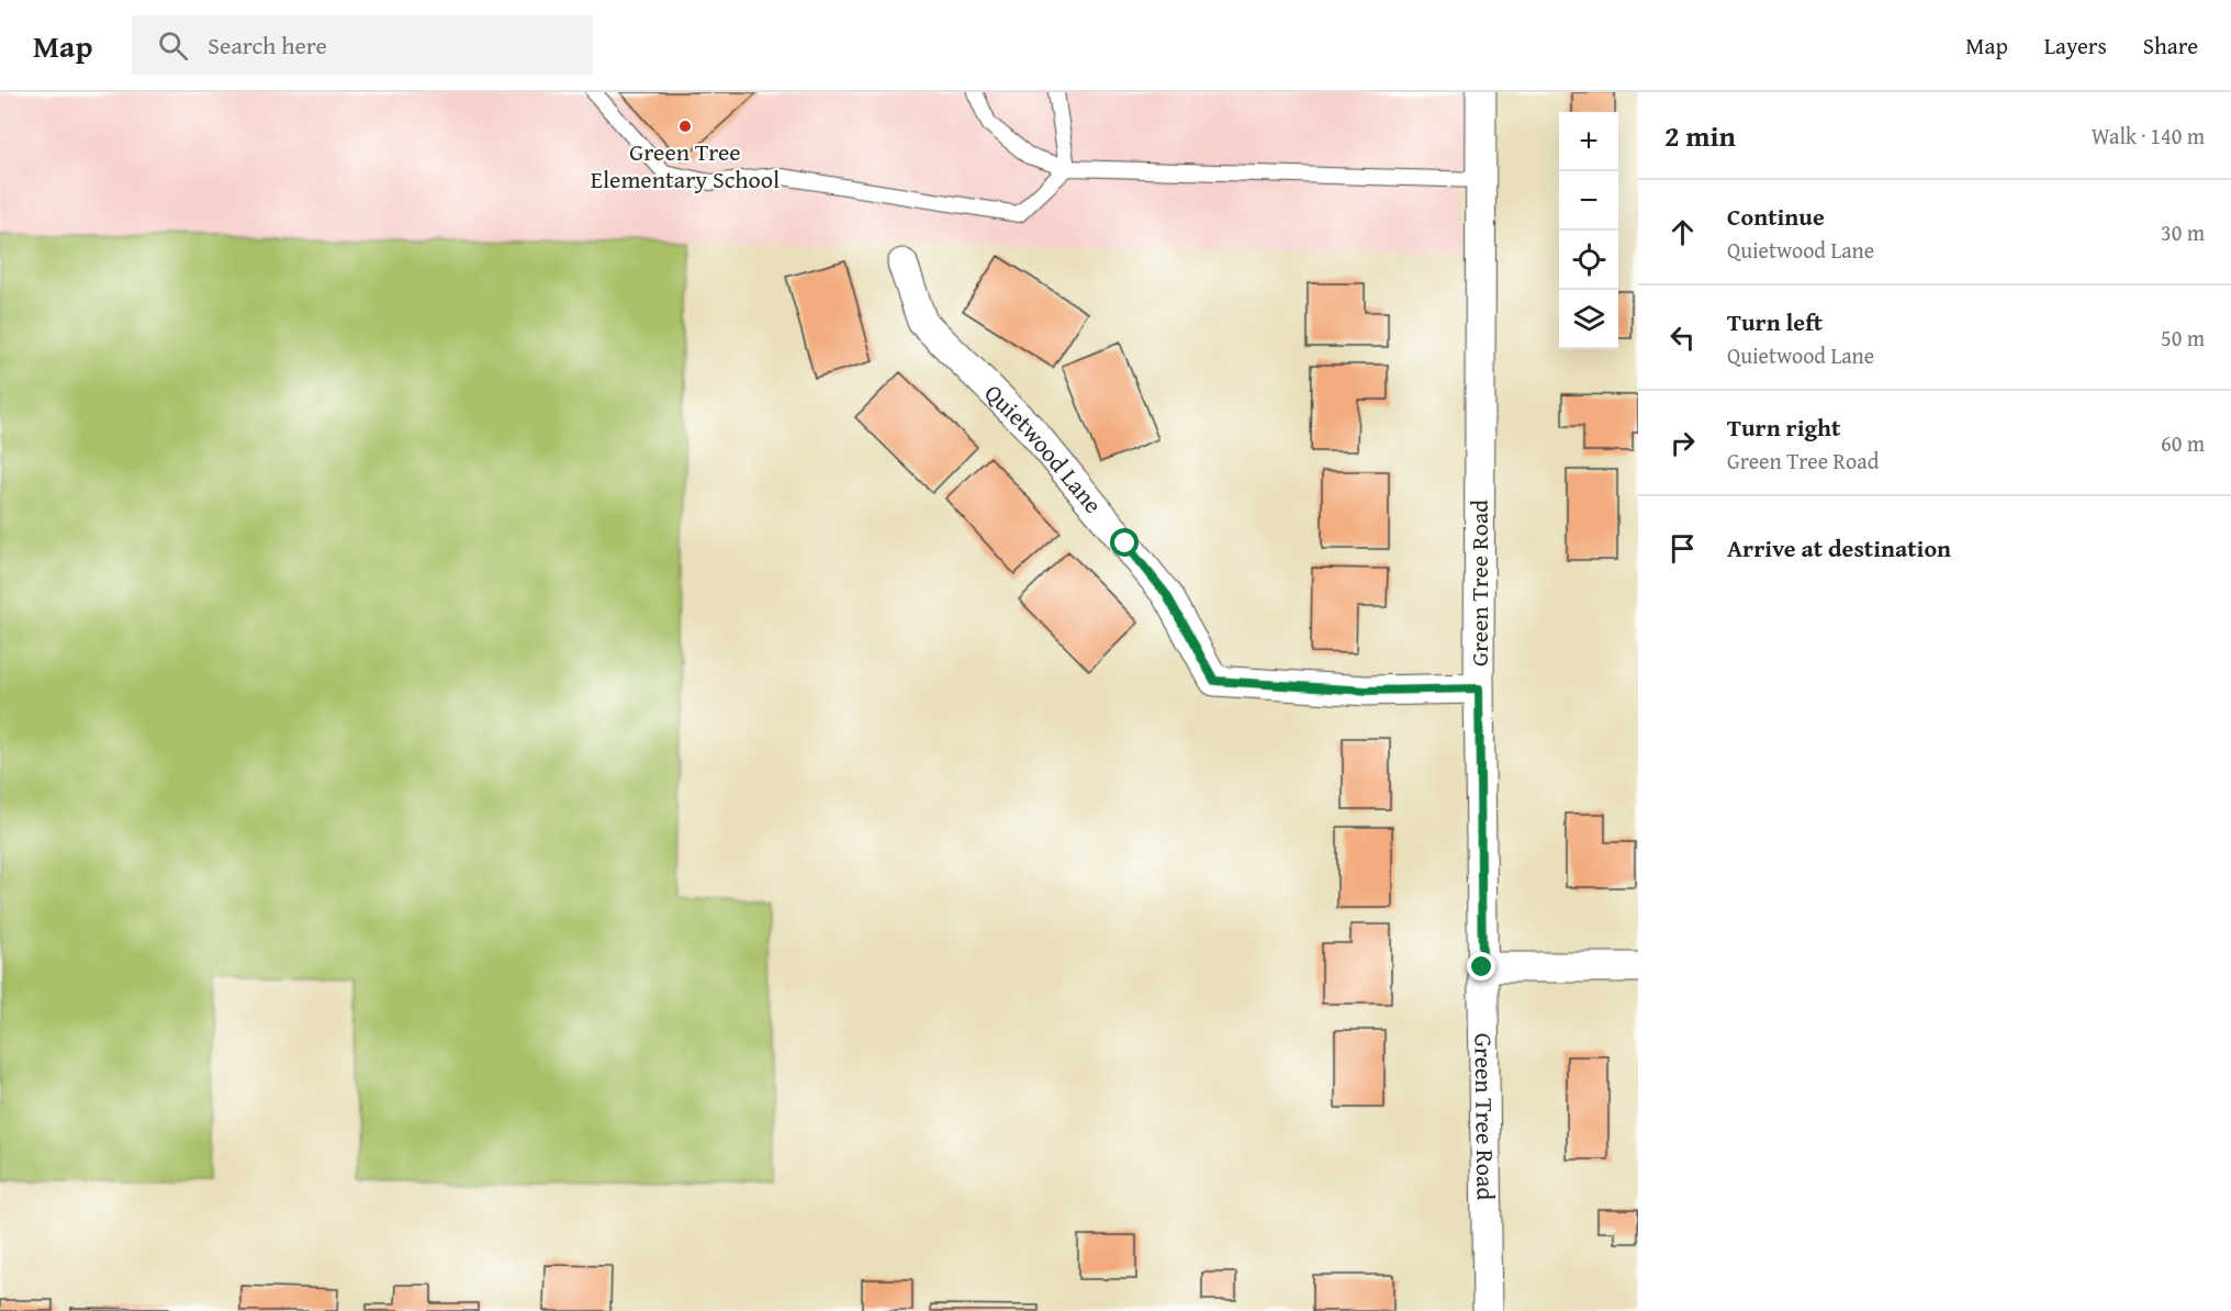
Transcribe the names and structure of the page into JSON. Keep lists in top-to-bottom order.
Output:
{
  "streets": {
    "street": ["Quietwood Lane", "Green Tree Road"]
  },
  "crossings": [
    ["Quietwood Lane", "Green Tree Road"]
  ],
  "places": ["Green Tree Elementary School"],
  "page": {
    "header": "Map",
    "search": "Search here",
    "nav": ["Map", "Layers", "Share"],
    "heading": ["2 min", "Walk · 140 m"],
    "map_buttons": ["+", "−"],
    "list": [
      ["Continue", "Quietwood Lane", "30 m"],
      ["Turn left", "Quietwood Lane", "50 m"],
      ["Turn right", "Green Tree Road", "60 m"],
      "Arrive at destination"
    ]
  }
}
